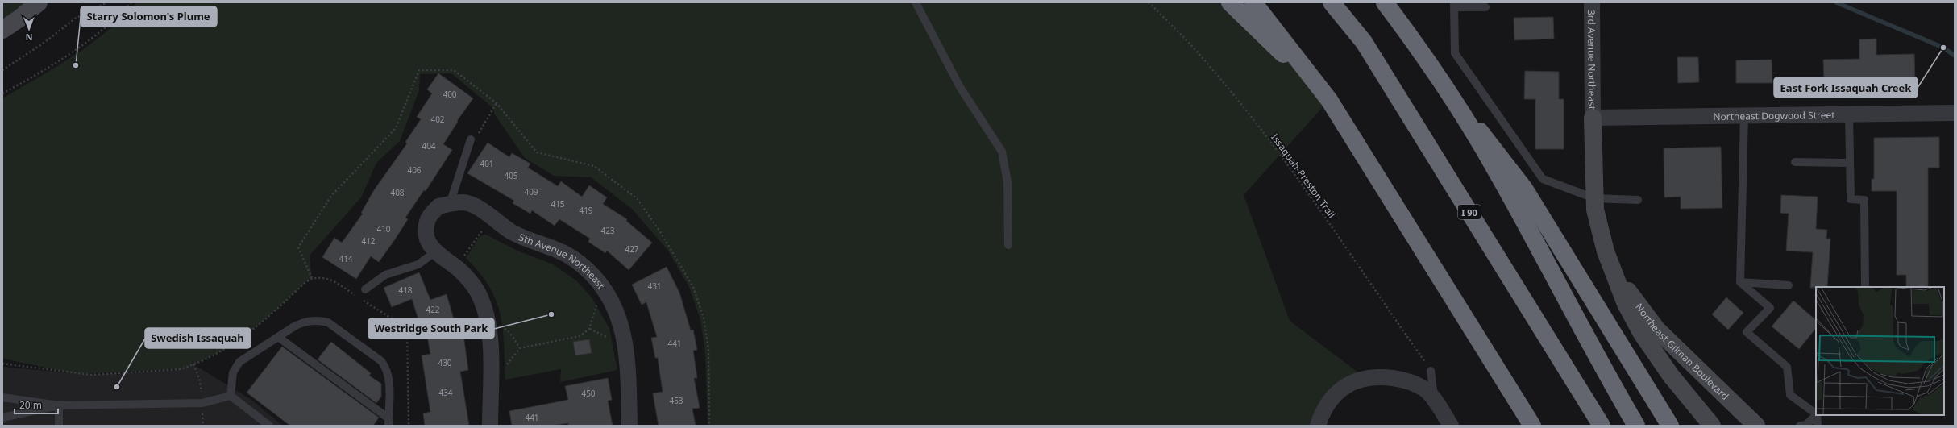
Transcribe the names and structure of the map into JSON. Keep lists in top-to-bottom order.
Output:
{
  "streets": {
    "highway": ["I 90"],
    "street": [
      "3rd Avenue Northeast",
      "Northeast Dogwood Street",
      "5th Avenue Northeast",
      "Northeast Gilman Boulevard"
    ],
    "path": ["Issaquah-Preston Trail"]
  },
  "crossings": [
    ["3rd Avenue Northeast", "Northeast Dogwood Street"],
    ["3rd Avenue Northeast", "Northeast Gilman Boulevard"],
    ["Northeast Dogwood Street", "Northeast Gilman Boulevard"]
  ],
  "places": [
    "East Fork Issaquah Creek",
    "Starry Solomon's Plume",
    "Westridge South Park",
    "Swedish Issaquah"
  ],
  "house_numbers": [
    "400",
    "402",
    "404",
    "401",
    "406",
    "405",
    "409",
    "408",
    "415",
    "419",
    "410",
    "423",
    "412",
    "427",
    "414",
    "431",
    "418",
    "422",
    "441",
    "430",
    "434",
    "450",
    "453",
    "441"
  ],
  "scale_bar": "20 m",
  "north": "bottom"
}
